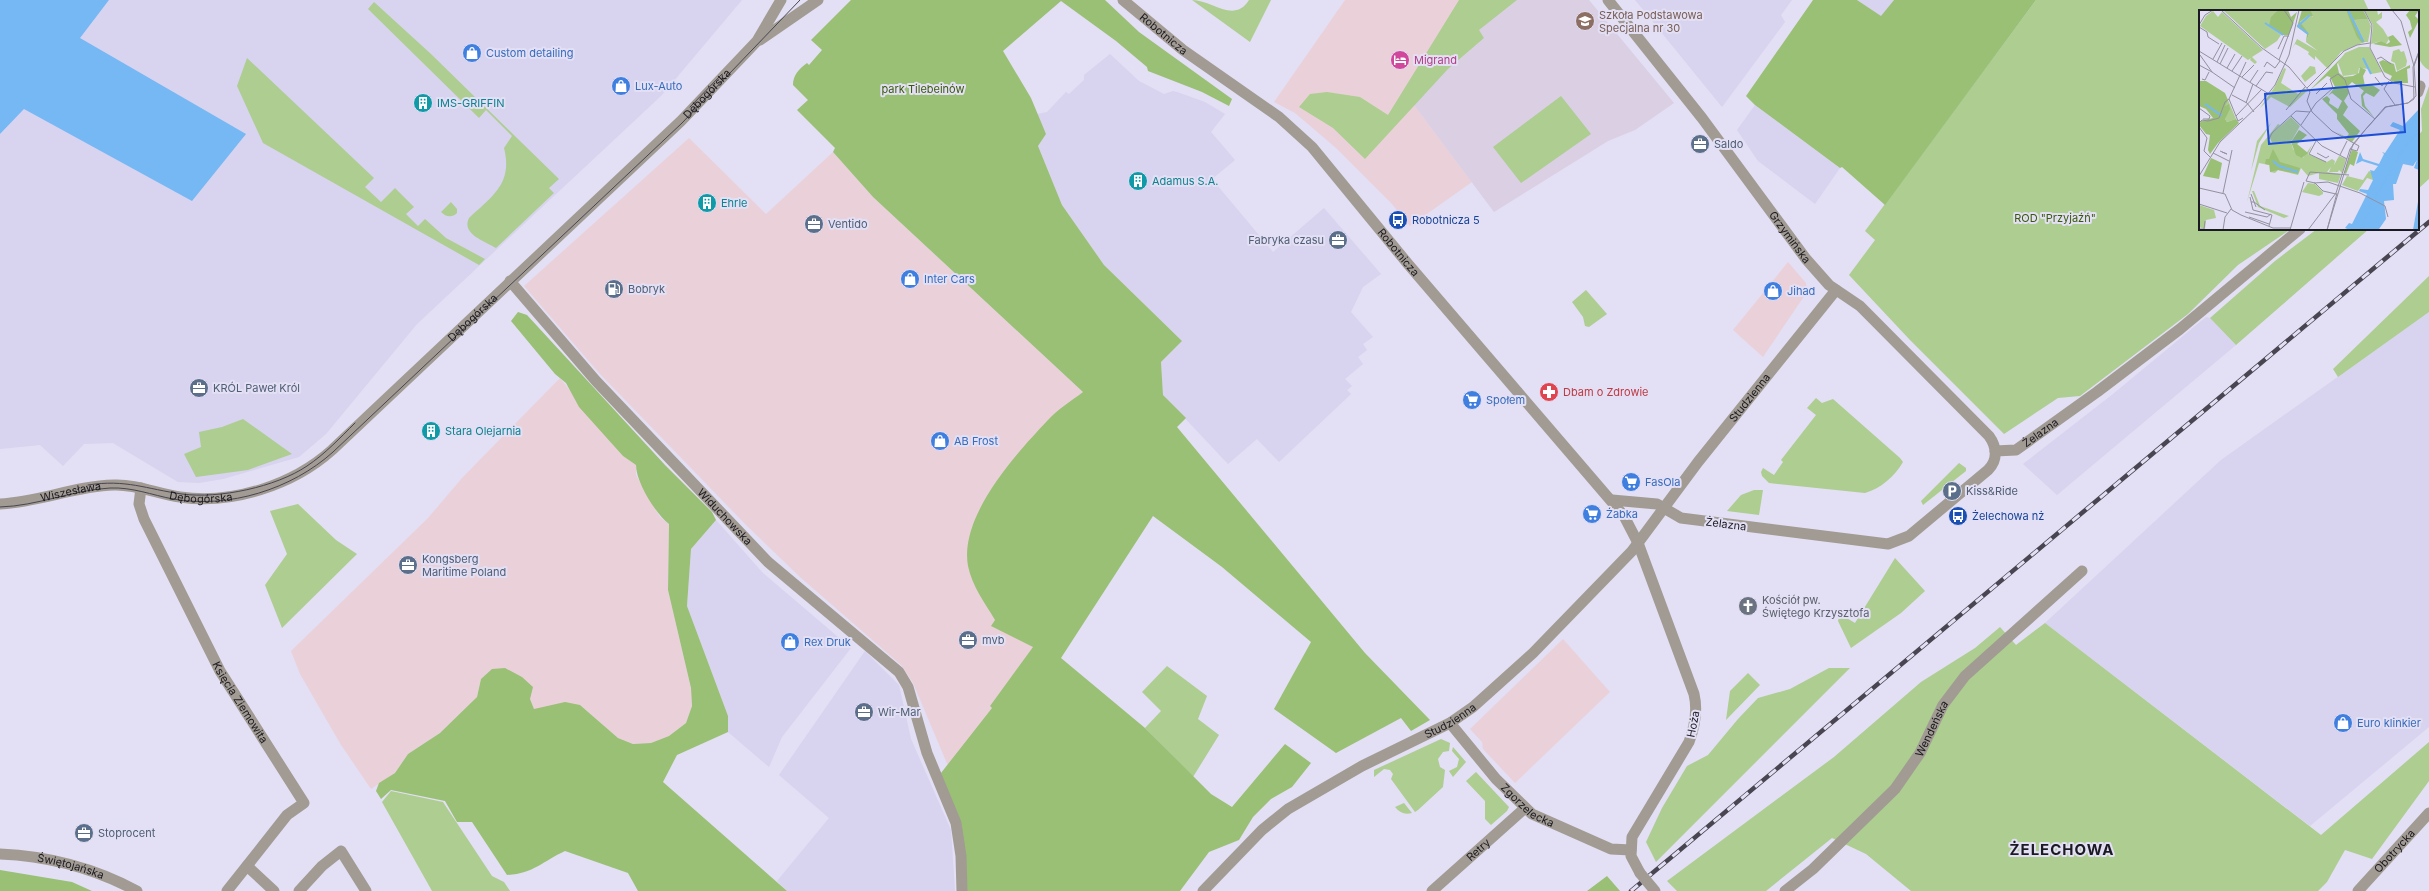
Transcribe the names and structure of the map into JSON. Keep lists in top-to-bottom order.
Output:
{
  "streets": {
    "street": [
      "Robotnicza",
      "Dębogórska",
      "Grzymińska",
      "Studzienna",
      "Żelazna",
      "Wiszesława",
      "Widuchowska",
      "Księcia Ziemowita",
      "Hoża",
      "Wendeńska",
      "Zgorzelecka",
      "Retry",
      "Obotrycka",
      "Świętojańska"
    ]
  },
  "crossings": [
    ["Robotnicza", "Studzienna"],
    ["Robotnicza", "Hoża"],
    ["Dębogórska", "Wiszesława"],
    ["Dębogórska", "Widuchowska"],
    ["Dębogórska", "Księcia Ziemowita"],
    ["Grzymińska", "Studzienna"],
    ["Grzymińska", "Żelazna"],
    ["Studzienna", "Żelazna"],
    ["Studzienna", "Hoża"],
    ["Studzienna", "Zgorzelecka"],
    ["Wiszesława", "Księcia Ziemowita"],
    ["Hoża", "Zgorzelecka"],
    ["Zgorzelecka", "Retry"]
  ],
  "districts": ["ŻELECHOWA"],
  "parks": ["park Tilebeinów", "ROD \"Przyjaźń\""],
  "places": {
    "school or university": ["Szkoła Podstawowa Specjalna nr 30"],
    "shop": [
      "Custom detailing",
      "Lux-Auto",
      "Inter Cars",
      "Jihad",
      "AB Frost",
      "Rex Druk",
      "Euro klinkier"
    ],
    "hotel": ["Migrand"],
    "building": [
      "IMS-GRIFFIN",
      "Adamus S.A.",
      "Ehrle",
      "Stara Olejarnia"
    ],
    "office": [
      "Saldo",
      "Ventido",
      "Fabryka czasu",
      "KRÓL Paweł Król",
      "Kongsberg Maritime Poland",
      "mvb",
      "Wir-Mar",
      "Stoprocent"
    ],
    "bus stop": ["Robotnicza 5", "Żelechowa nż"],
    "fuel station": ["Bobryk"],
    "pharmacy": ["Dbam o Zdrowie"],
    "supermarket": ["Społem", "FasOla", "Żabka"],
    "parking": ["Kiss&Ride"],
    "church": ["Kościół pw. Świętego Krzysztofa"]
  }
}
